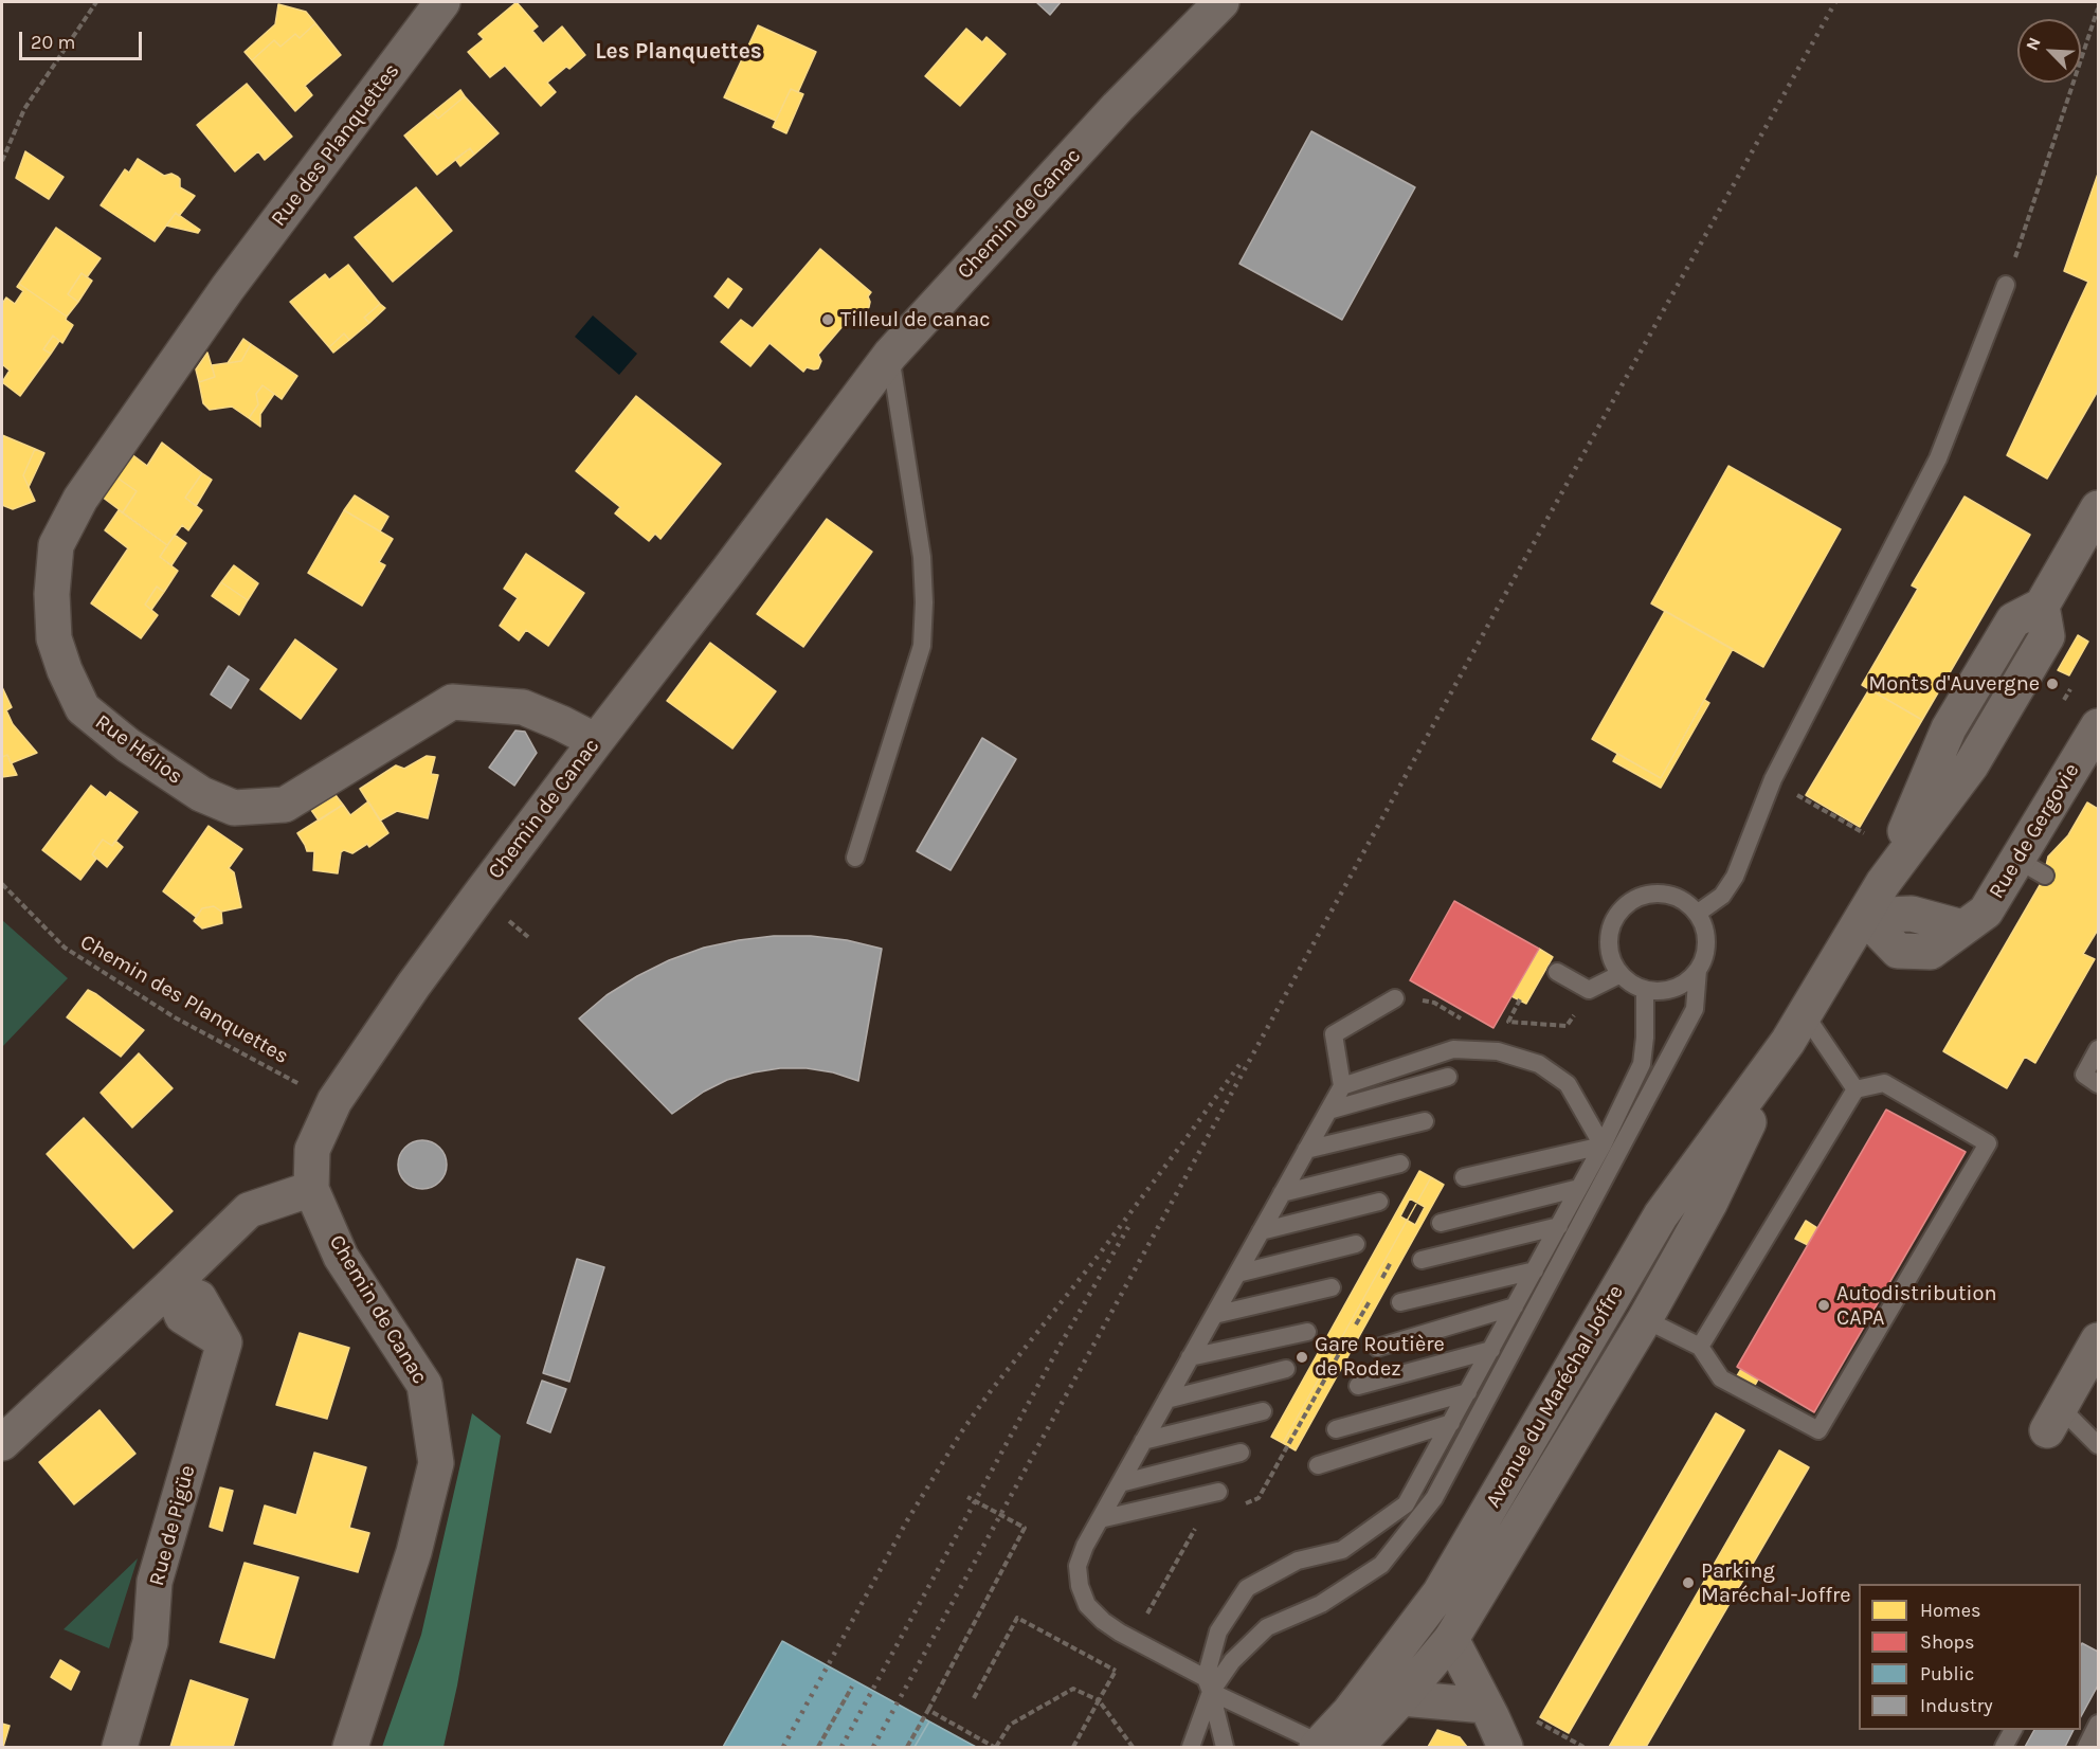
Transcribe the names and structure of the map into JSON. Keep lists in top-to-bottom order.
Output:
{
  "streets": {
    "street": [
      "Rue des Planquettes",
      "Chemin de Canac",
      "Rue Hélios",
      "Rue de Gergovie",
      "Avenue du Maréchal Joffre",
      "Rue de Pigüe"
    ],
    "path": ["Chemin des Planquettes"]
  },
  "crossings": [
    ["Rue des Planquettes", "Rue Hélios"],
    ["Chemin de Canac", "Rue Hélios"],
    ["Chemin de Canac", "Chemin des Planquettes"],
    ["Rue de Gergovie", "Avenue du Maréchal Joffre"]
  ],
  "districts": ["Les Planquettes"],
  "places": [
    "Tilleul de canac",
    "Monts d'Auvergne",
    "Autodistribution CAPA",
    "Gare Routière de Rodez",
    "Parking Maréchal-Joffre"
  ],
  "legend": [
    "Homes",
    "Shops",
    "Public",
    "Industry"
  ],
  "scale_bar": "20 m",
  "north": "top left"
}
